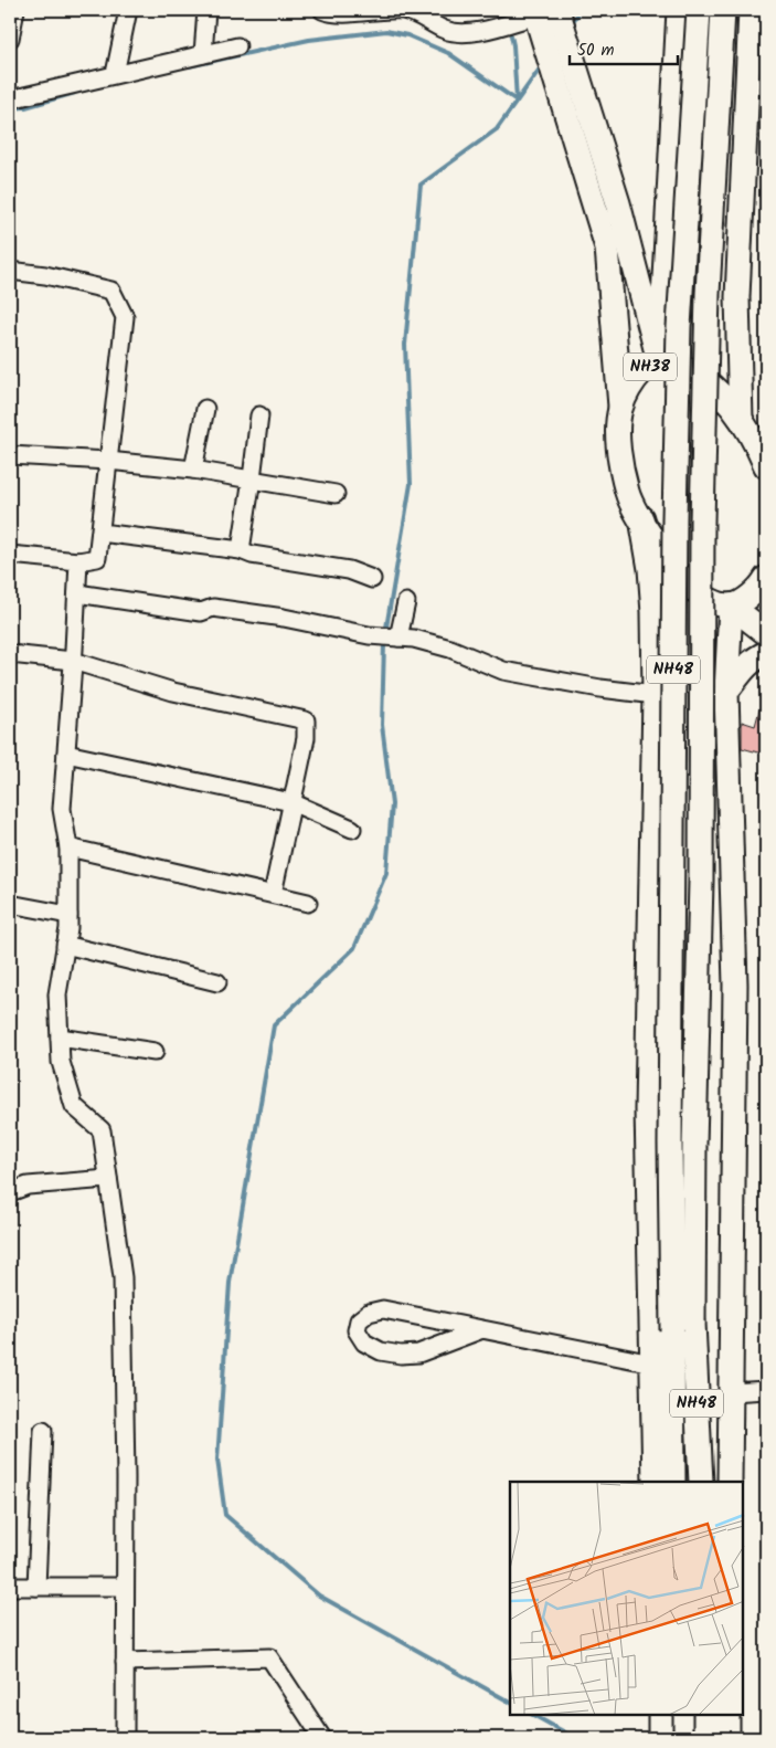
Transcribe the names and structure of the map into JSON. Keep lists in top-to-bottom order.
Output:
{
  "streets": {
    "highway": ["NH38", "NH48"]
  },
  "scale_bar": "50 m"
}
